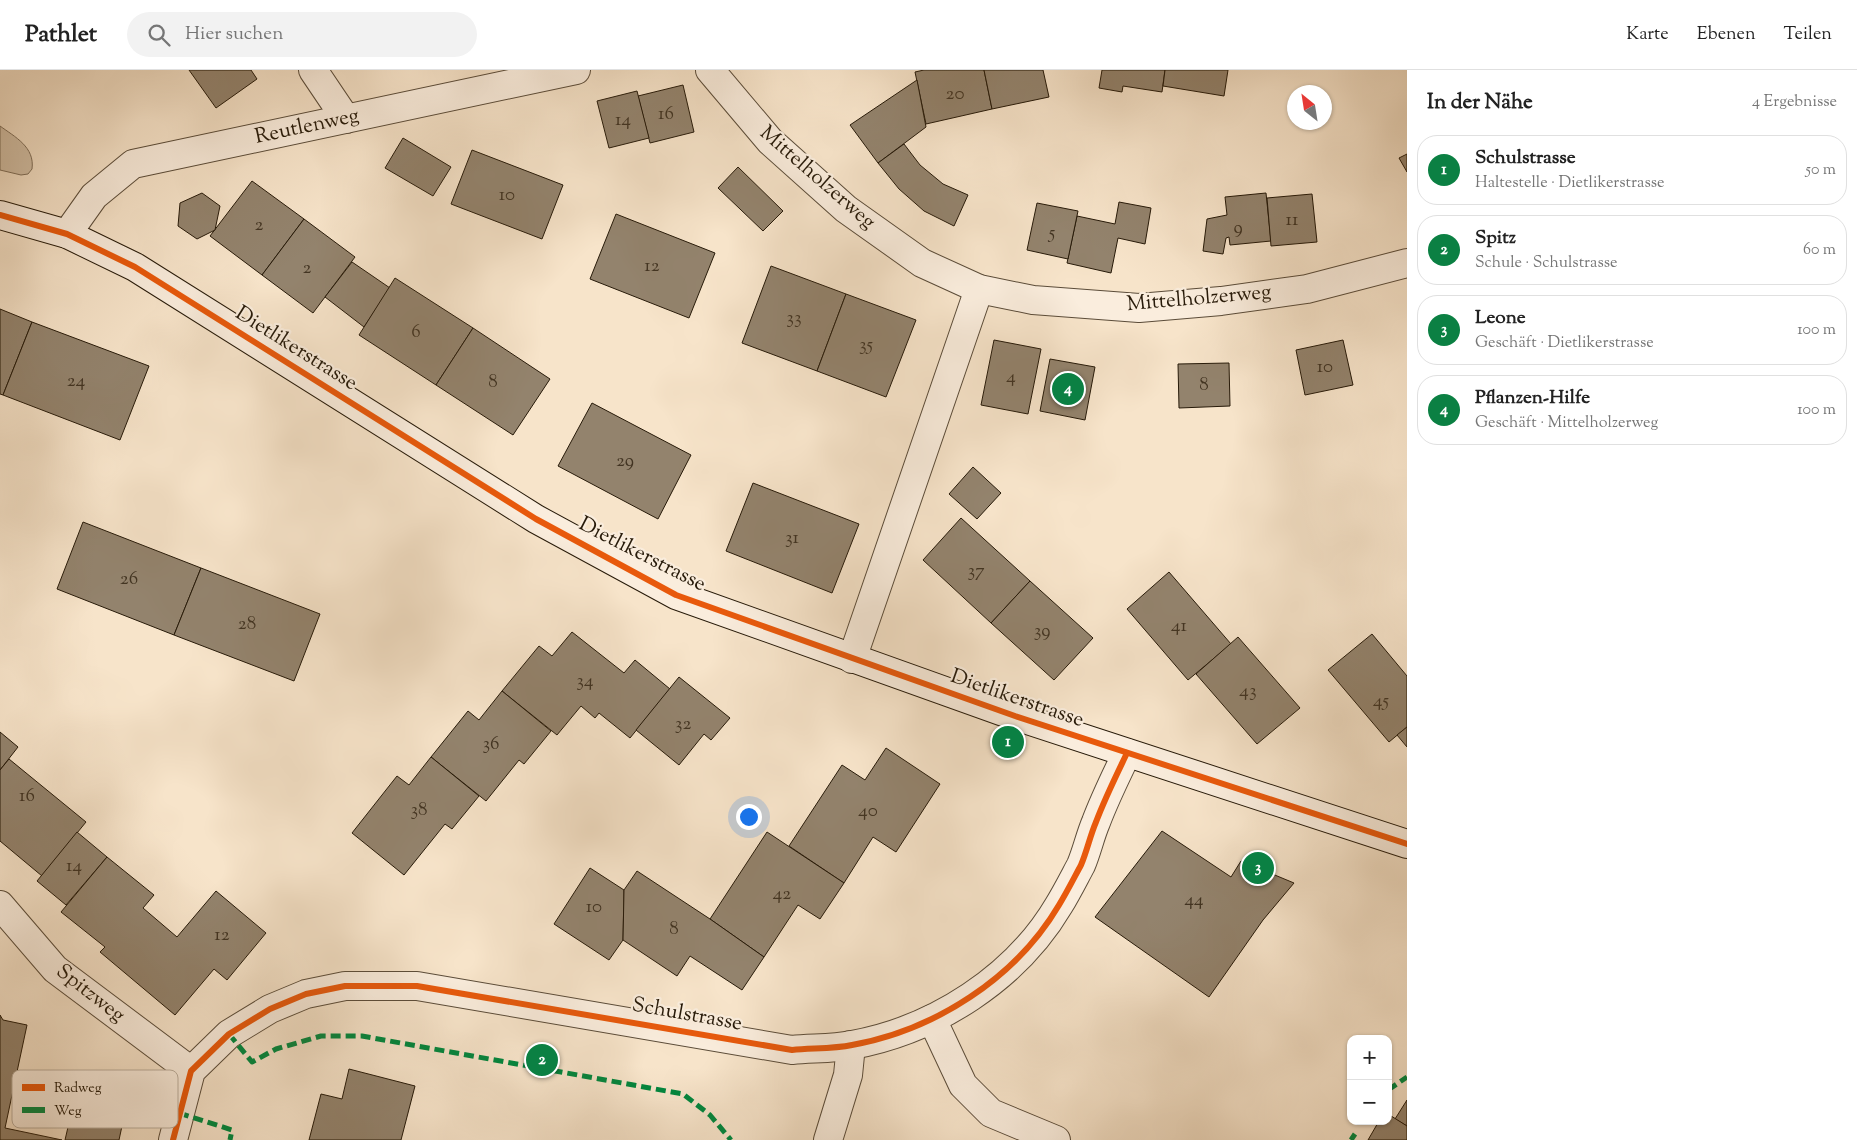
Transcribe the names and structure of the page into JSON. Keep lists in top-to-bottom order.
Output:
{
  "streets": {
    "street": [
      "Reutlenweg",
      "Mittelholzerweg",
      "Dietlikerstrasse",
      "Spitzweg",
      "Schulstrasse"
    ]
  },
  "crossings": [
    ["Reutlenweg", "Dietlikerstrasse"],
    ["Dietlikerstrasse", "Schulstrasse"],
    ["Spitzweg", "Schulstrasse"]
  ],
  "house_numbers": [
    "20",
    "16",
    "14",
    "10",
    "11",
    "2",
    "9",
    "5",
    "12",
    "2",
    "33",
    "6",
    "35",
    "10",
    "4",
    "24",
    "8",
    "8",
    "29",
    "31",
    "37",
    "26",
    "28",
    "41",
    "39",
    "34",
    "43",
    "45",
    "32",
    "36",
    "16",
    "38",
    "40",
    "14",
    "42",
    "44",
    "10",
    "8",
    "12"
  ],
  "legend": ["Radweg", "Weg"],
  "north": "top left",
  "page": {
    "header": "Pathlet",
    "search": "Hier suchen",
    "nav": ["Karte", "Ebenen", "Teilen"],
    "heading": ["In der Nähe", "4 Ergebnisse"],
    "list": [
      {
        "mark": "1",
        "name": "Schulstrasse",
        "note": "Haltestelle · Dietlikerstrasse",
        "value": "50 m"
      },
      {
        "mark": "2",
        "name": "Spitz",
        "note": "Schule · Schulstrasse",
        "value": "60 m"
      },
      {
        "mark": "3",
        "name": "Leone",
        "note": "Geschäft · Dietlikerstrasse",
        "value": "100 m"
      },
      {
        "mark": "4",
        "name": "Pflanzen-Hilfe",
        "note": "Geschäft · Mittelholzerweg",
        "value": "100 m"
      }
    ],
    "pins": [
      "4",
      "1",
      "3",
      "2"
    ],
    "map_buttons": ["+", "−"]
  }
}
